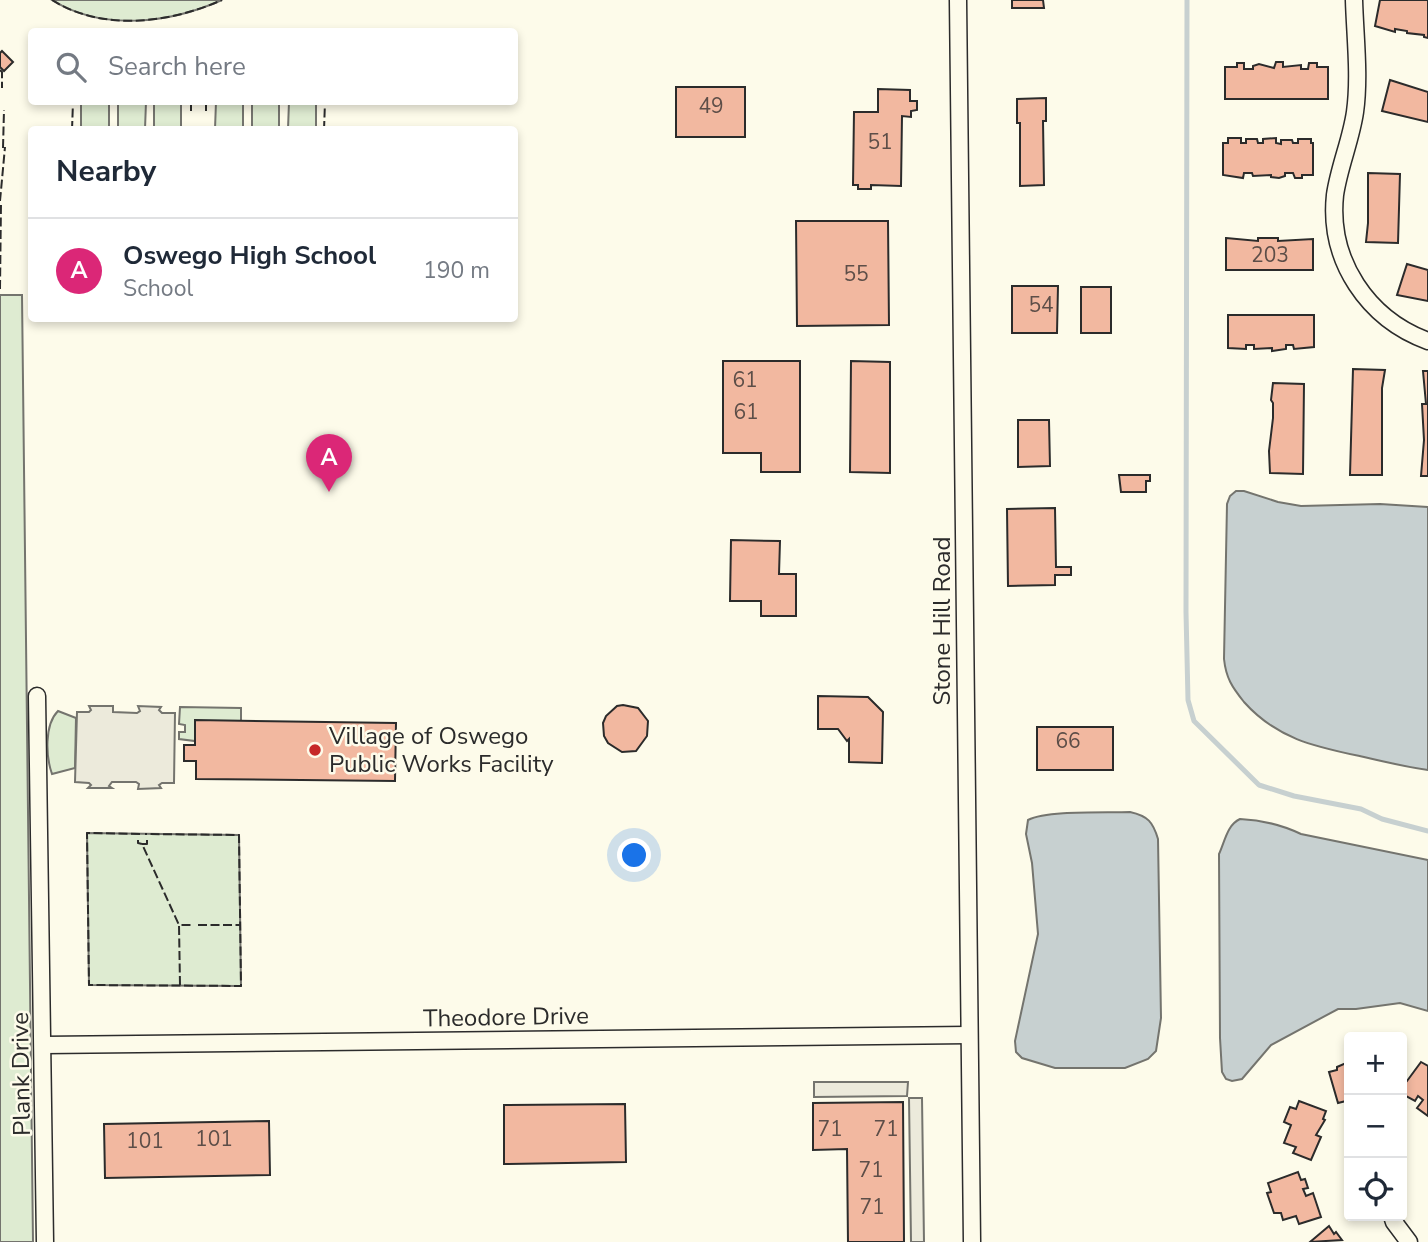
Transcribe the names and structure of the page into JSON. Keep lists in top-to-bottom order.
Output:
{
  "streets": {
    "street": ["Stone Hill Road", "Theodore Drive", "Plank Drive"]
  },
  "crossings": [
    ["Stone Hill Road", "Theodore Drive"],
    ["Theodore Drive", "Plank Drive"]
  ],
  "places": ["Village of Oswego Public Works Facility"],
  "house_numbers": [
    "49",
    "51",
    "203",
    "55",
    "54",
    "61",
    "61",
    "66",
    "71",
    "71",
    "101",
    "101",
    "71",
    "71"
  ],
  "page": {
    "search": "Search here",
    "heading": "Nearby",
    "list": [
      {
        "mark": "A",
        "name": "Oswego High School",
        "note": "School",
        "value": "190 m"
      }
    ],
    "pins": "A",
    "map_buttons": ["+", "−"]
  }
}
